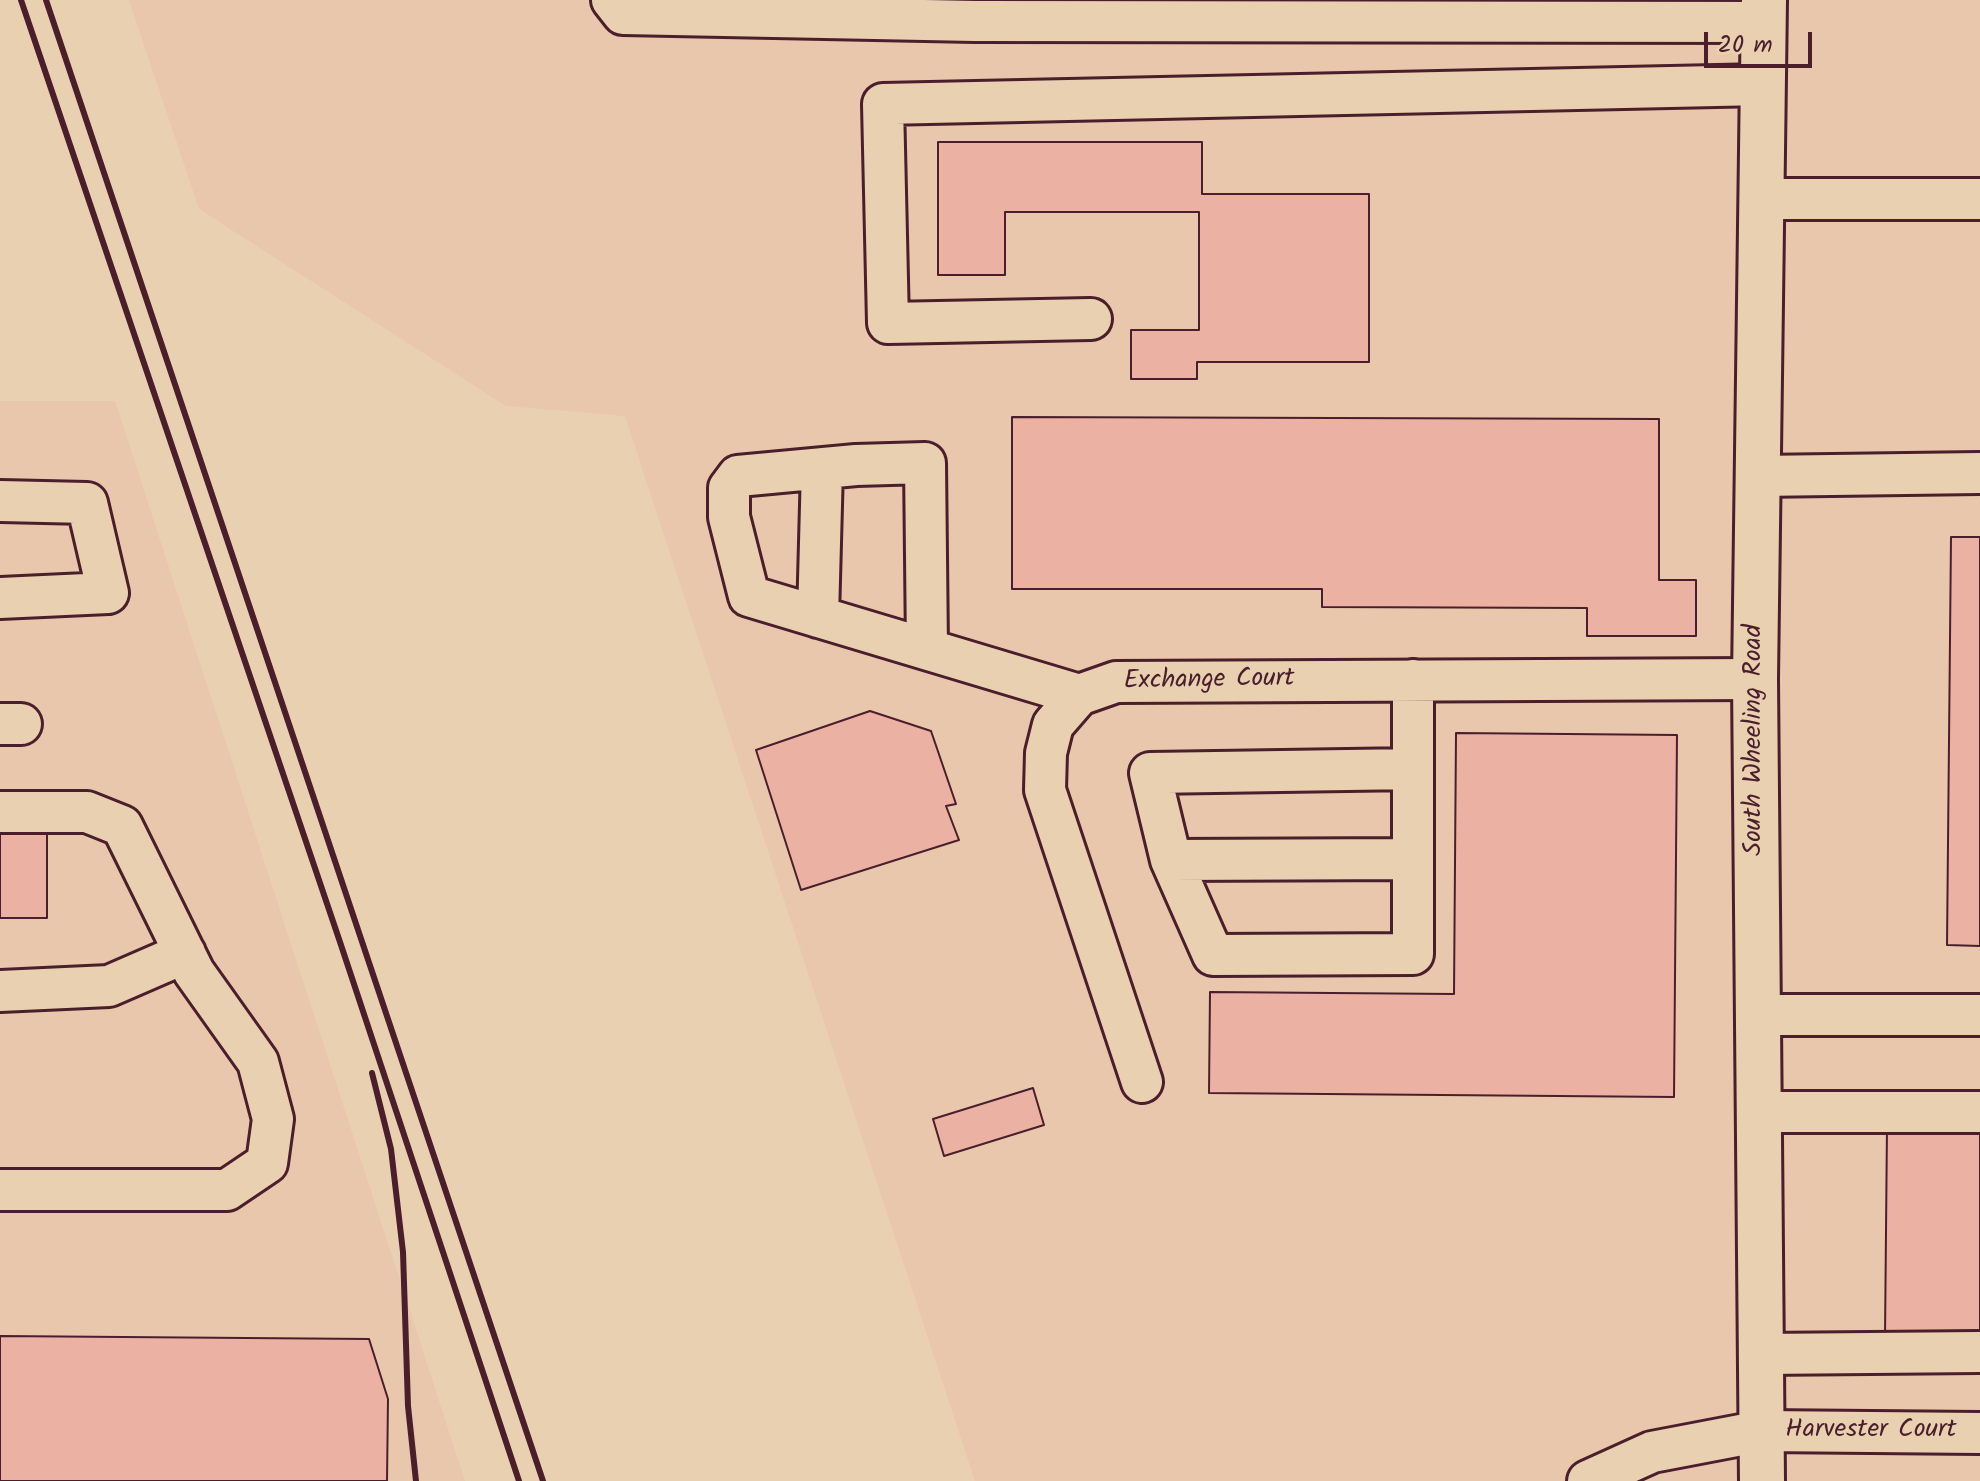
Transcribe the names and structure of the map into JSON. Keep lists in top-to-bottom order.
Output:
{
  "streets": {
    "main road": ["South Wheeling Road"],
    "street": ["Exchange Court", "Harvester Court"]
  },
  "crossings": [
    ["Exchange Court", "South Wheeling Road"],
    ["South Wheeling Road", "Harvester Court"]
  ],
  "scale_bar": "20 m"
}
